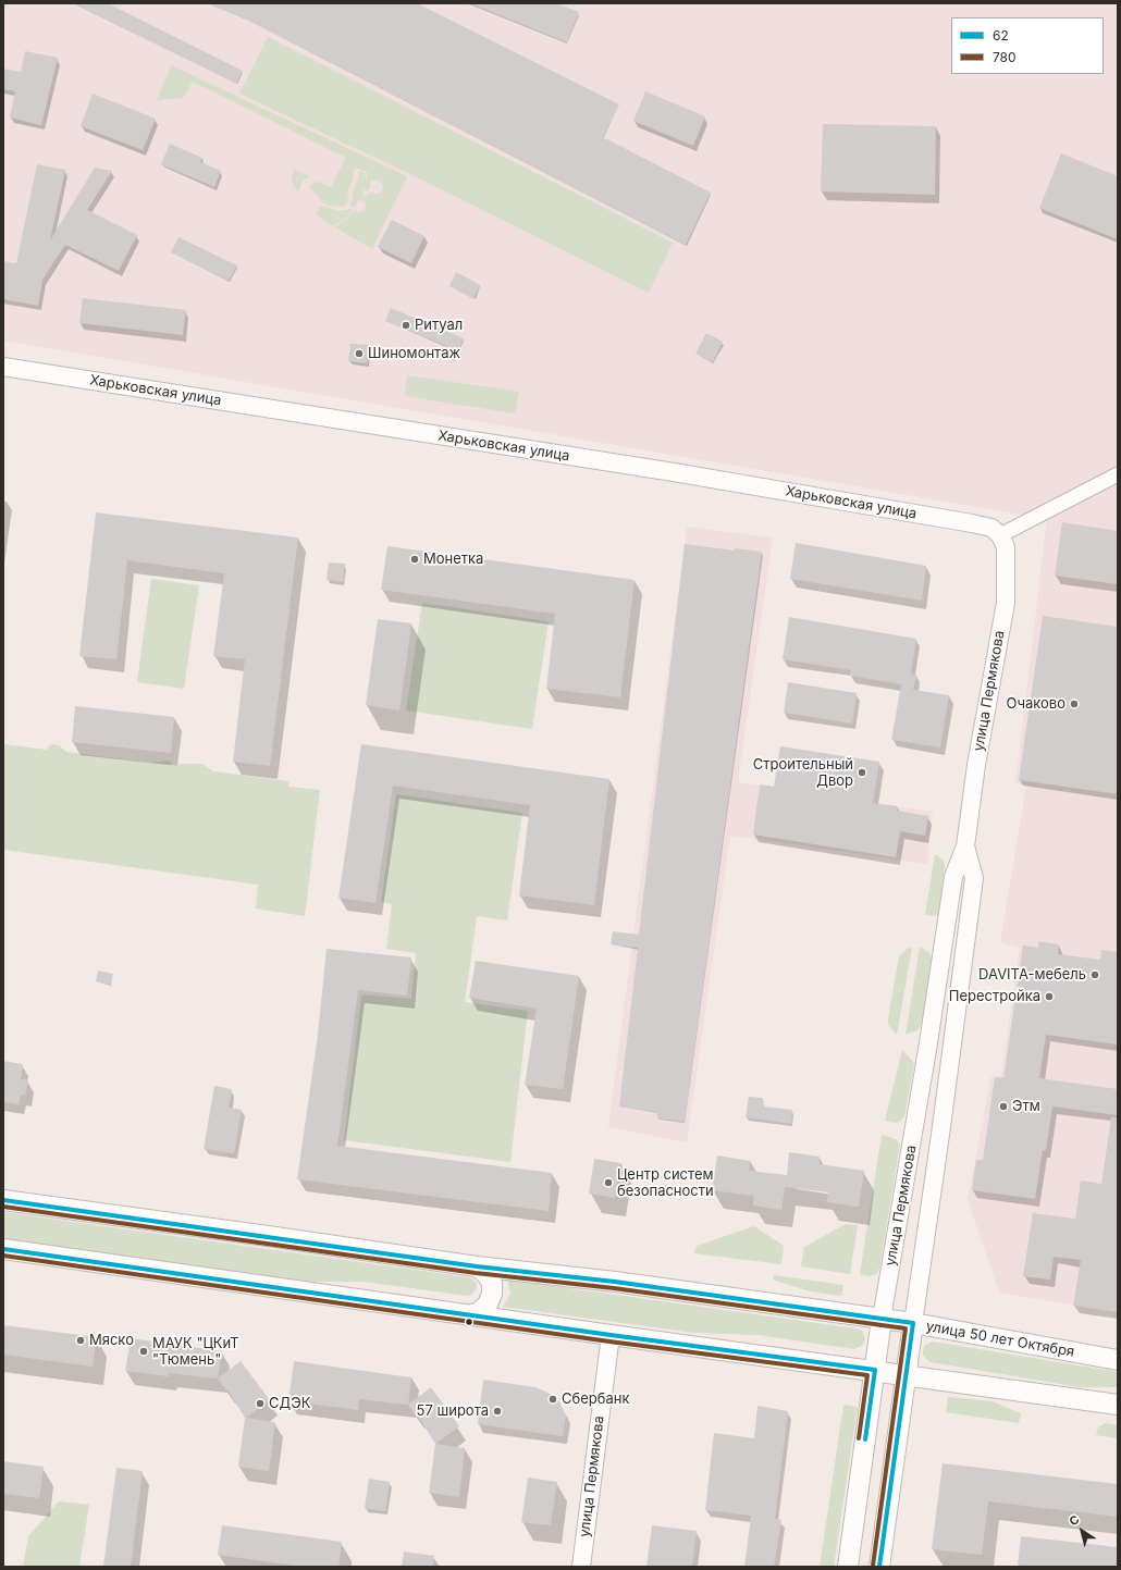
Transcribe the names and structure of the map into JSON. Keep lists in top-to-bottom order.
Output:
{
  "streets": {
    "main road": ["улица Пермякова", "улица 50 лет Октября"],
    "street": ["Харьковская улица"]
  },
  "crossings": [
    ["Харьковская улица", "улица Пермякова"],
    ["улица Пермякова", "улица 50 лет Октября"]
  ],
  "places": [
    "Ритуал",
    "Шиномонтаж",
    "Монетка",
    "Очаково",
    "Строительный Двор",
    "DAVITA-мебель",
    "Перестройка",
    "Этм",
    "Центр систем безопасности",
    "Мяско",
    "МАУК \"ЦКиТ \"Тюмень\"",
    "Сбербанк",
    "СДЭК",
    "57 широта"
  ],
  "lines": ["transit line 62", "transit line 780"],
  "legend": ["62", "780"],
  "north": "top left"
}
